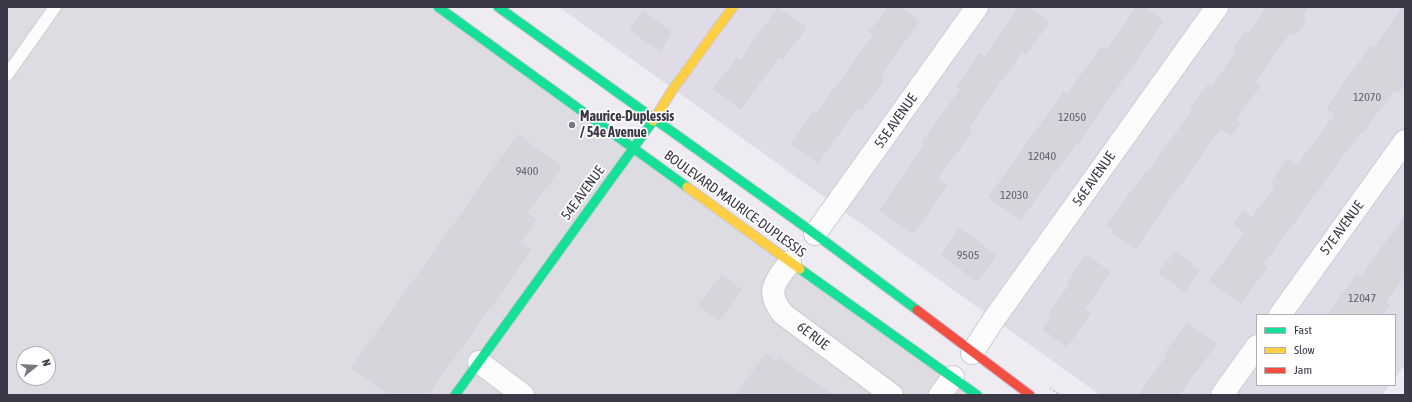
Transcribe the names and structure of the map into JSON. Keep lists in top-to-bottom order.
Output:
{
  "streets": {
    "street": [
      "55E AVENUE",
      "56E AVENUE",
      "54E AVENUE",
      "BOULEVARD MAURICE-DUPLESSIS",
      "57E AVENUE",
      "6E RUE"
    ]
  },
  "crossings": [
    ["55E AVENUE", "BOULEVARD MAURICE-DUPLESSIS"],
    ["56E AVENUE", "BOULEVARD MAURICE-DUPLESSIS"],
    ["54E AVENUE", "BOULEVARD MAURICE-DUPLESSIS"],
    ["BOULEVARD MAURICE-DUPLESSIS", "6E RUE"]
  ],
  "places": ["Maurice-Duplessis / 54e Avenue"],
  "house_numbers": [
    "12070",
    "12050",
    "12040",
    "9400",
    "12030",
    "9505",
    "12047"
  ],
  "legend": ["Fast", "Slow", "Jam"],
  "north": "right"
}
